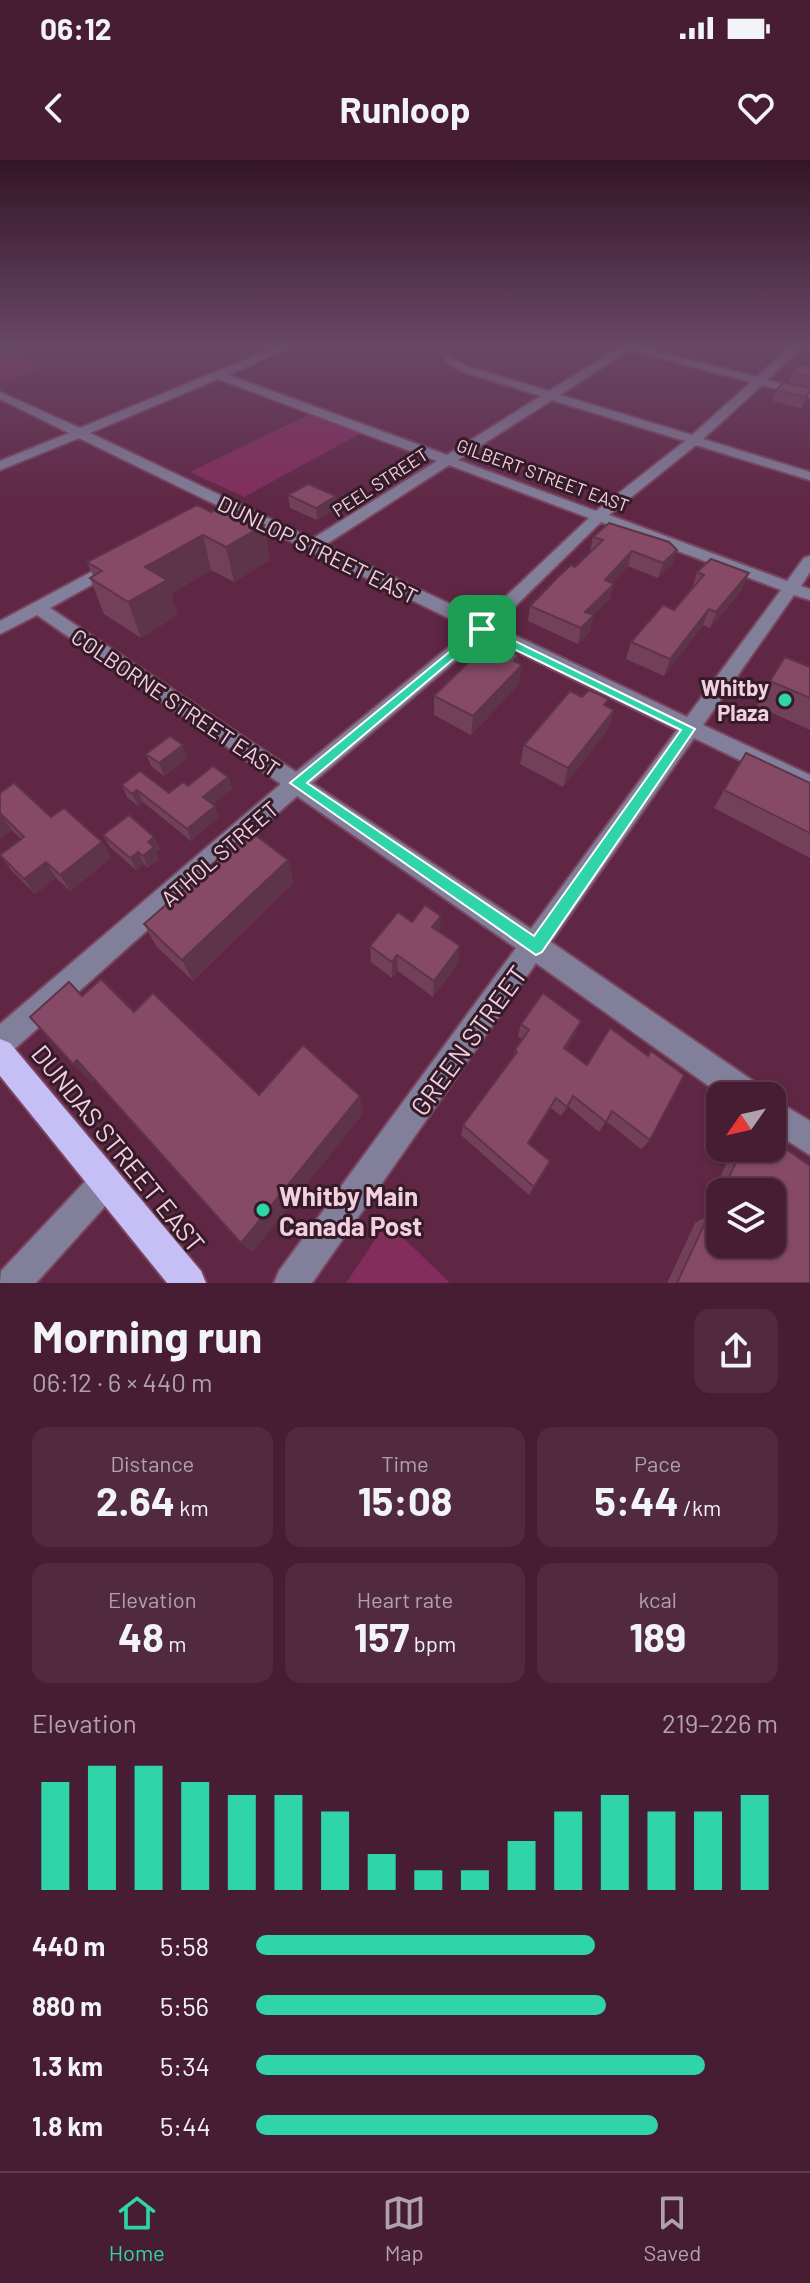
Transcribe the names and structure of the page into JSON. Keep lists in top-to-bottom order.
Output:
{
  "streets": {
    "main road": ["DUNDAS STREET EAST"],
    "street": [
      "GILBERT STREET EAST",
      "PEEL STREET",
      "DUNLOP STREET EAST",
      "COLBORNE STREET EAST",
      "ATHOL STREET",
      "GREEN STREET"
    ]
  },
  "crossings": [
    ["GILBERT STREET EAST", "PEEL STREET"],
    ["GILBERT STREET EAST", "ATHOL STREET"],
    ["GILBERT STREET EAST", "GREEN STREET"],
    ["PEEL STREET", "DUNLOP STREET EAST"],
    ["DUNLOP STREET EAST", "ATHOL STREET"],
    ["DUNLOP STREET EAST", "GREEN STREET"],
    ["COLBORNE STREET EAST", "ATHOL STREET"],
    ["COLBORNE STREET EAST", "GREEN STREET"]
  ],
  "places": ["Whitby Plaza", "Whitby Main Canada Post"],
  "north": "bottom left",
  "page": {
    "status": "06:12",
    "header": "Runloop",
    "heading": ["Morning run", "06:12 · 6 × 440 m"],
    "stats": [
      ["Distance", "2.64 km"],
      ["Time", "15:08"],
      ["Pace", "5:44 /km"],
      ["Elevation", "48 m"],
      ["Heart rate", "157 bpm"],
      ["kcal", "189"]
    ],
    "chart": ["Elevation", "219–226 m"],
    "list": [
      {
        "name": "440 m",
        "note": "5:58"
      },
      {
        "name": "880 m",
        "note": "5:56"
      },
      {
        "name": "1.3 km",
        "note": "5:34"
      },
      {
        "name": "1.8 km",
        "note": "5:44"
      }
    ],
    "tabs": ["Home", "Map", "Saved"]
  }
}
